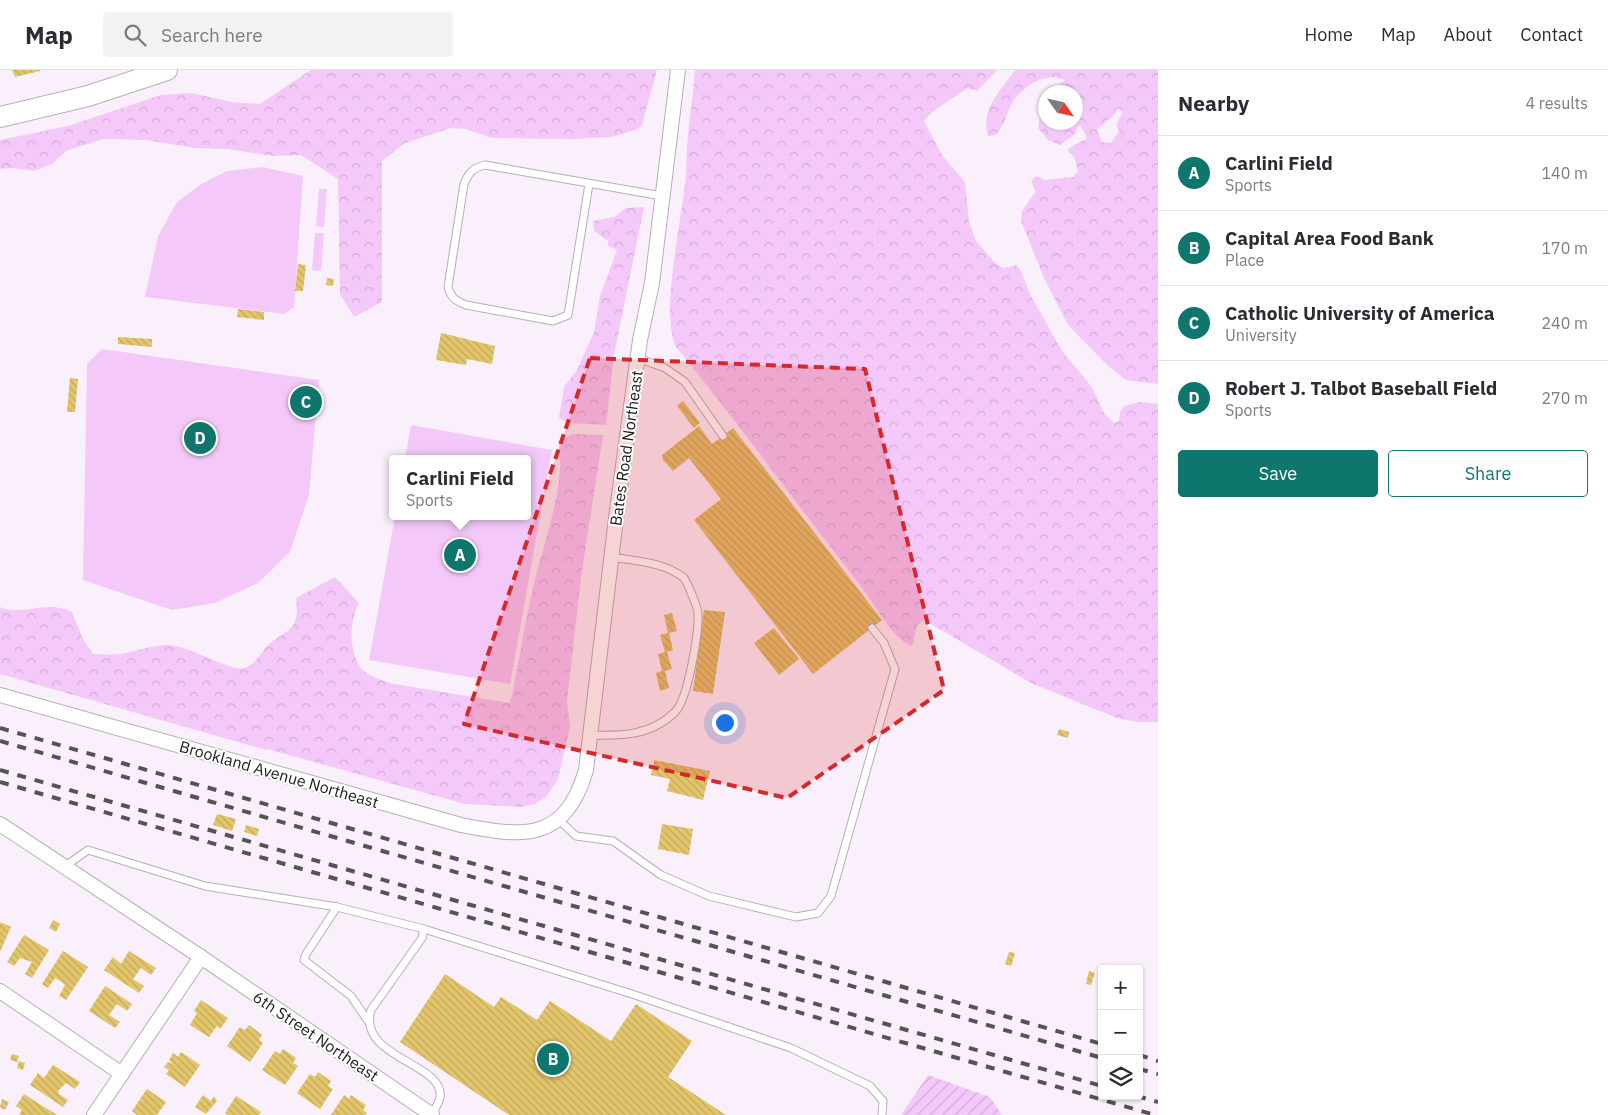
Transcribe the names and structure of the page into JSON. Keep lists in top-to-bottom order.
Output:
{
  "streets": {
    "street": ["Bates Road Northeast", "Brookland Avenue Northeast", "6th Street Northeast"]
  },
  "crossings": [
    ["Bates Road Northeast", "Brookland Avenue Northeast"]
  ],
  "north": "bottom right",
  "page": {
    "header": "Map",
    "search": "Search here",
    "nav": [
      "Home",
      "Map",
      "About",
      "Contact"
    ],
    "heading": ["Nearby", "4 results"],
    "list": [
      {
        "mark": "A",
        "name": "Carlini Field",
        "note": "Sports",
        "value": "140 m"
      },
      {
        "mark": "B",
        "name": "Capital Area Food Bank",
        "note": "Place",
        "value": "170 m"
      },
      {
        "mark": "C",
        "name": "Catholic University of America",
        "note": "University",
        "value": "240 m"
      },
      {
        "mark": "D",
        "name": "Robert J. Talbot Baseball Field",
        "note": "Sports",
        "value": "270 m"
      }
    ],
    "pins": [
      "C",
      "D",
      "A",
      "B"
    ],
    "buttons": ["Save", "Share"],
    "popup": ["Carlini Field", "Sports"],
    "map_buttons": ["+", "−"]
  }
}
